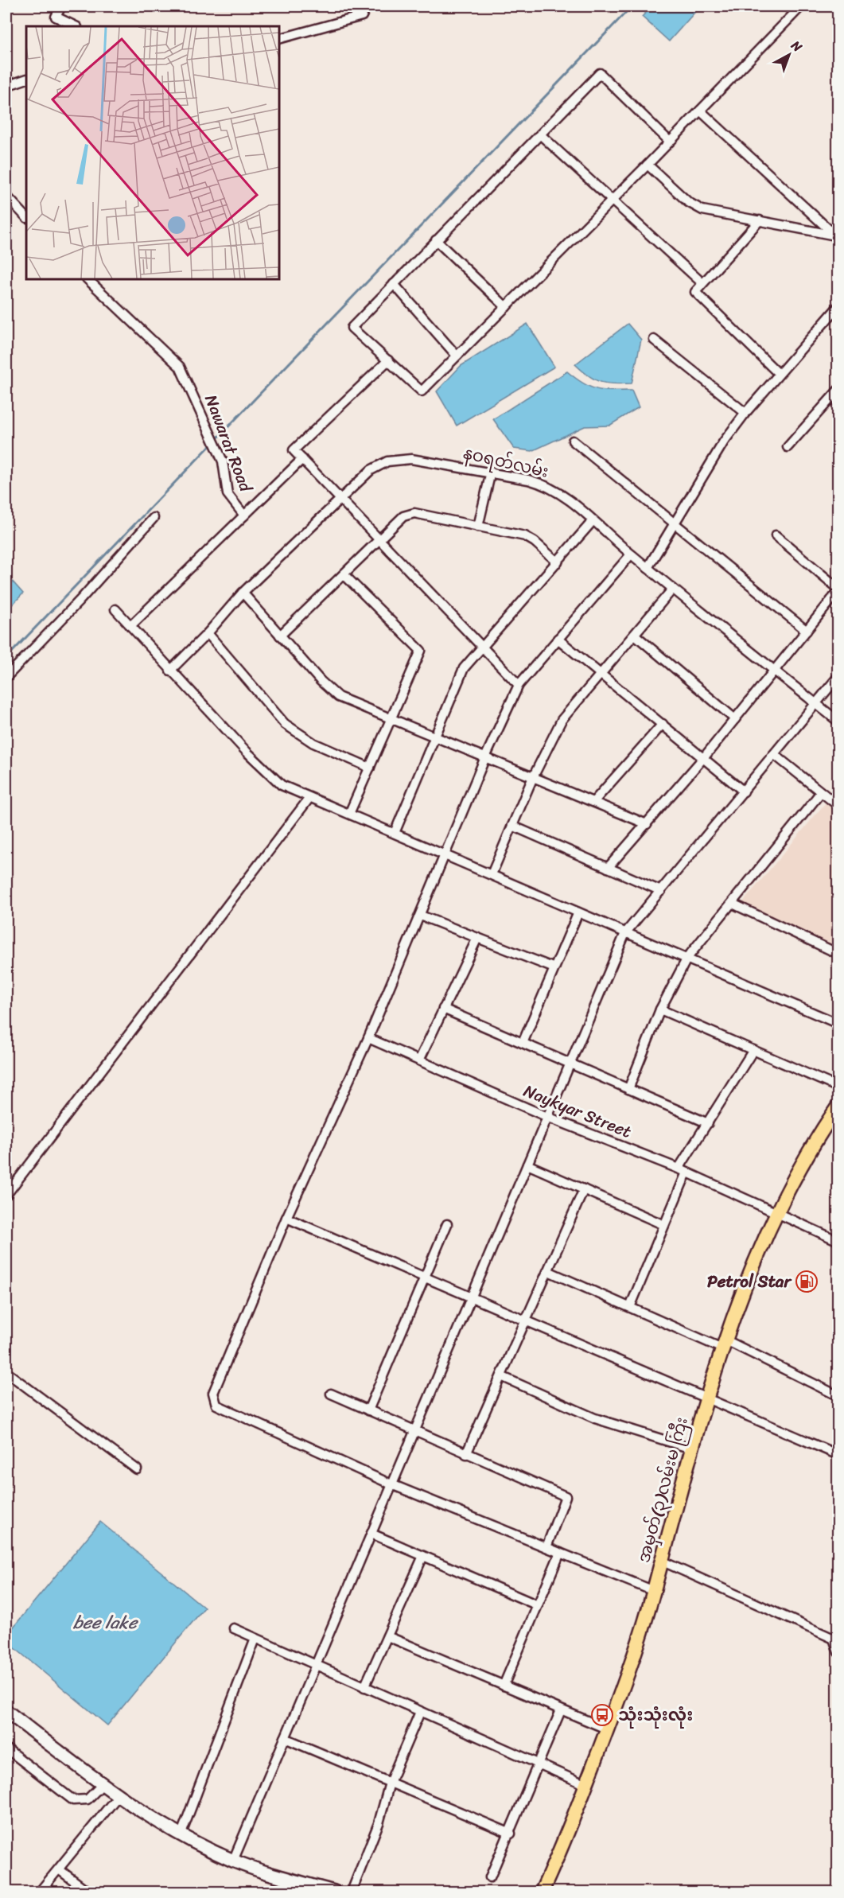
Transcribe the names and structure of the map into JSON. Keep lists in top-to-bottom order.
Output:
{
  "streets": {
    "main road": ["အမှတ်(၃)လမ်းမ ကြီး"],
    "street": ["Nawarat Road", "နဝရတ်လမ်း", "Naykyar Street"]
  },
  "crossings": [
    ["Naykyar Street", "အမှတ်(၃)လမ်းမ ကြီး"]
  ],
  "water": ["bee lake"],
  "places": {
    "fuel station": ["Petrol Star"],
    "bus stop": ["သုံးသုံးလုံး"]
  },
  "north": "top right"
}
